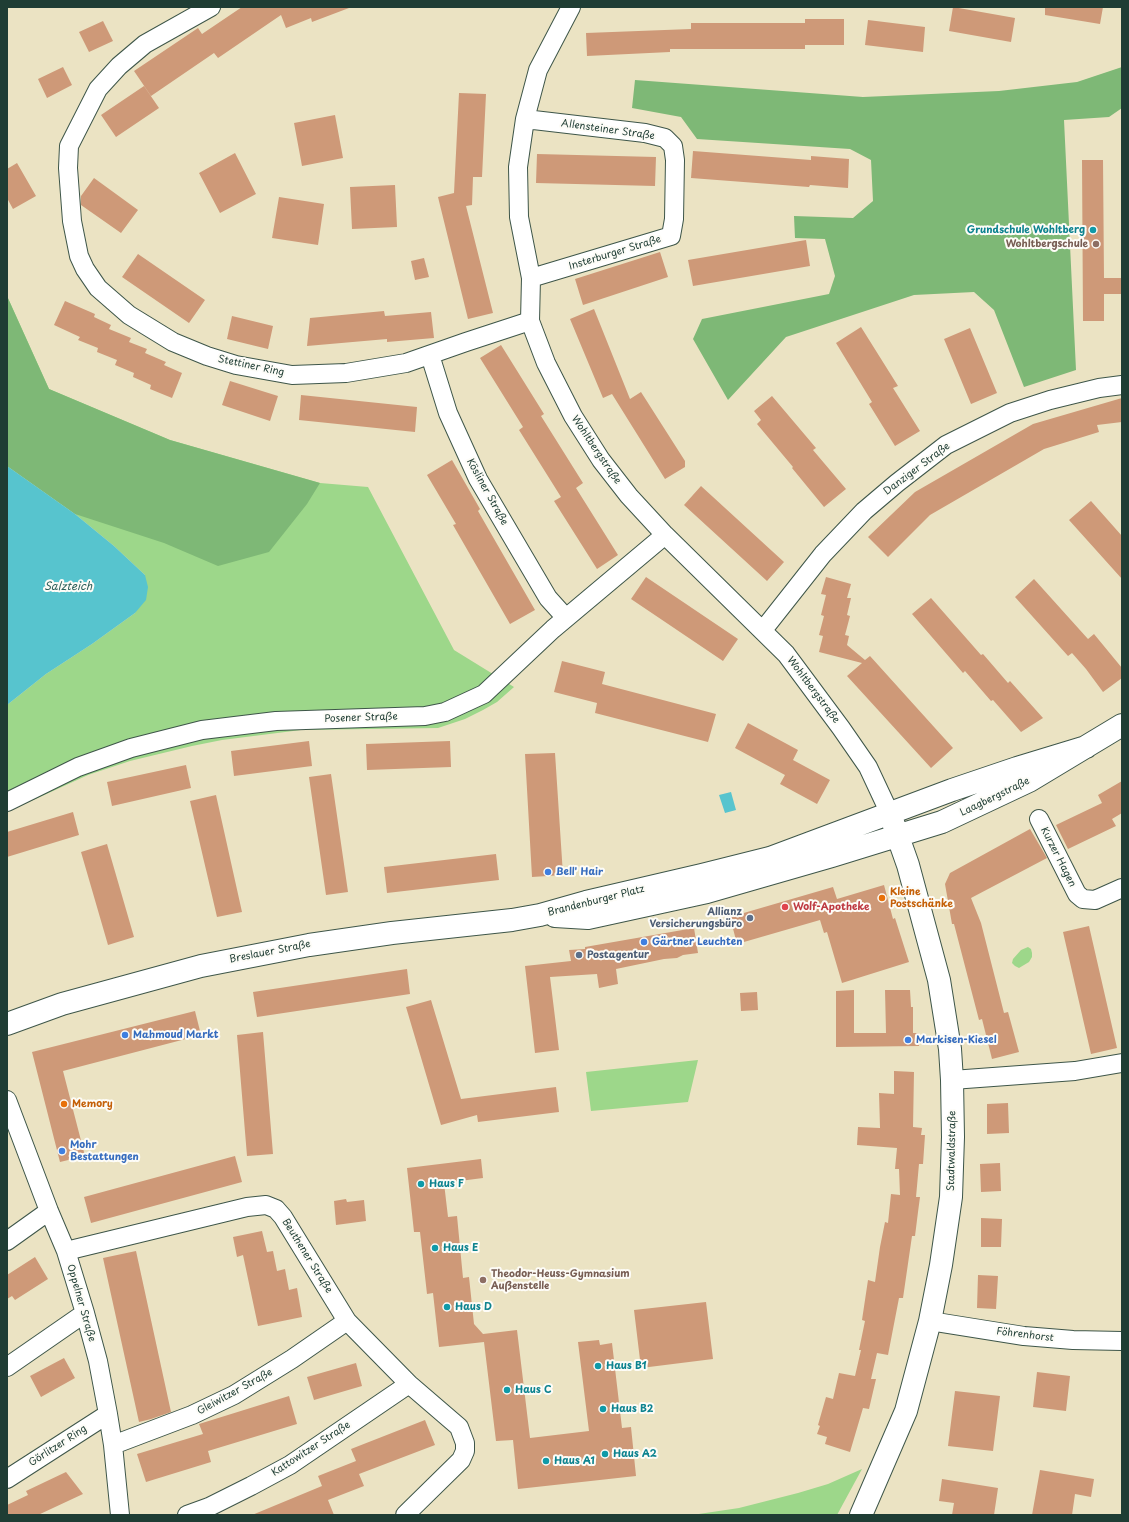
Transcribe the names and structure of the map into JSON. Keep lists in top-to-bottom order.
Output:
{
  "streets": {
    "street": [
      "Allensteiner Straße",
      "Insterburger Straße",
      "Stettiner Ring",
      "Wohltbergstraße",
      "Danziger Straße",
      "Kösliner Straße",
      "Posener Straße",
      "Laagbergstraße",
      "Kurzer Hagen",
      "Brandenburger Platz",
      "Breslauer Straße",
      "Stadtwaldstraße",
      "Beuthener Straße",
      "Oppelner Straße",
      "Föhrenhorst",
      "Gleiwitzer Straße",
      "Görlitzer Ring",
      "Kattowitzer Straße"
    ]
  },
  "crossings": [
    ["Allensteiner Straße", "Insterburger Straße"],
    ["Allensteiner Straße", "Wohltbergstraße"],
    ["Insterburger Straße", "Wohltbergstraße"],
    ["Stettiner Ring", "Wohltbergstraße"],
    ["Stettiner Ring", "Kösliner Straße"],
    ["Wohltbergstraße", "Danziger Straße"],
    ["Wohltbergstraße", "Posener Straße"],
    ["Wohltbergstraße", "Laagbergstraße"],
    ["Wohltbergstraße", "Brandenburger Platz"],
    ["Wohltbergstraße", "Stadtwaldstraße"],
    ["Kösliner Straße", "Posener Straße"],
    ["Laagbergstraße", "Brandenburger Platz"],
    ["Laagbergstraße", "Stadtwaldstraße"],
    ["Brandenburger Platz", "Breslauer Straße"],
    ["Brandenburger Platz", "Stadtwaldstraße"],
    ["Stadtwaldstraße", "Föhrenhorst"],
    ["Beuthener Straße", "Oppelner Straße"],
    ["Beuthener Straße", "Gleiwitzer Straße"],
    ["Beuthener Straße", "Kattowitzer Straße"],
    ["Oppelner Straße", "Gleiwitzer Straße"],
    ["Oppelner Straße", "Görlitzer Ring"]
  ],
  "water": ["Salzteich"],
  "places": [
    "Grundschule Wohltberg",
    "Wohltbergschule",
    "Bell' Hair",
    "Kleine Postschänke",
    "Wolf-Apotheke",
    "Allianz Versicherungsbüro",
    "Gärtner Leuchten",
    "Postagentur",
    "Mahmoud Markt",
    "Markisen-Kiesel",
    "Memory",
    "Mohr Bestattungen",
    "Haus F",
    "Haus E",
    "Theodor-Heuss-Gymnasium Außenstelle",
    "Haus D",
    "Haus B1",
    "Haus C",
    "Haus B2",
    "Haus A2",
    "Haus A1"
  ]
}
